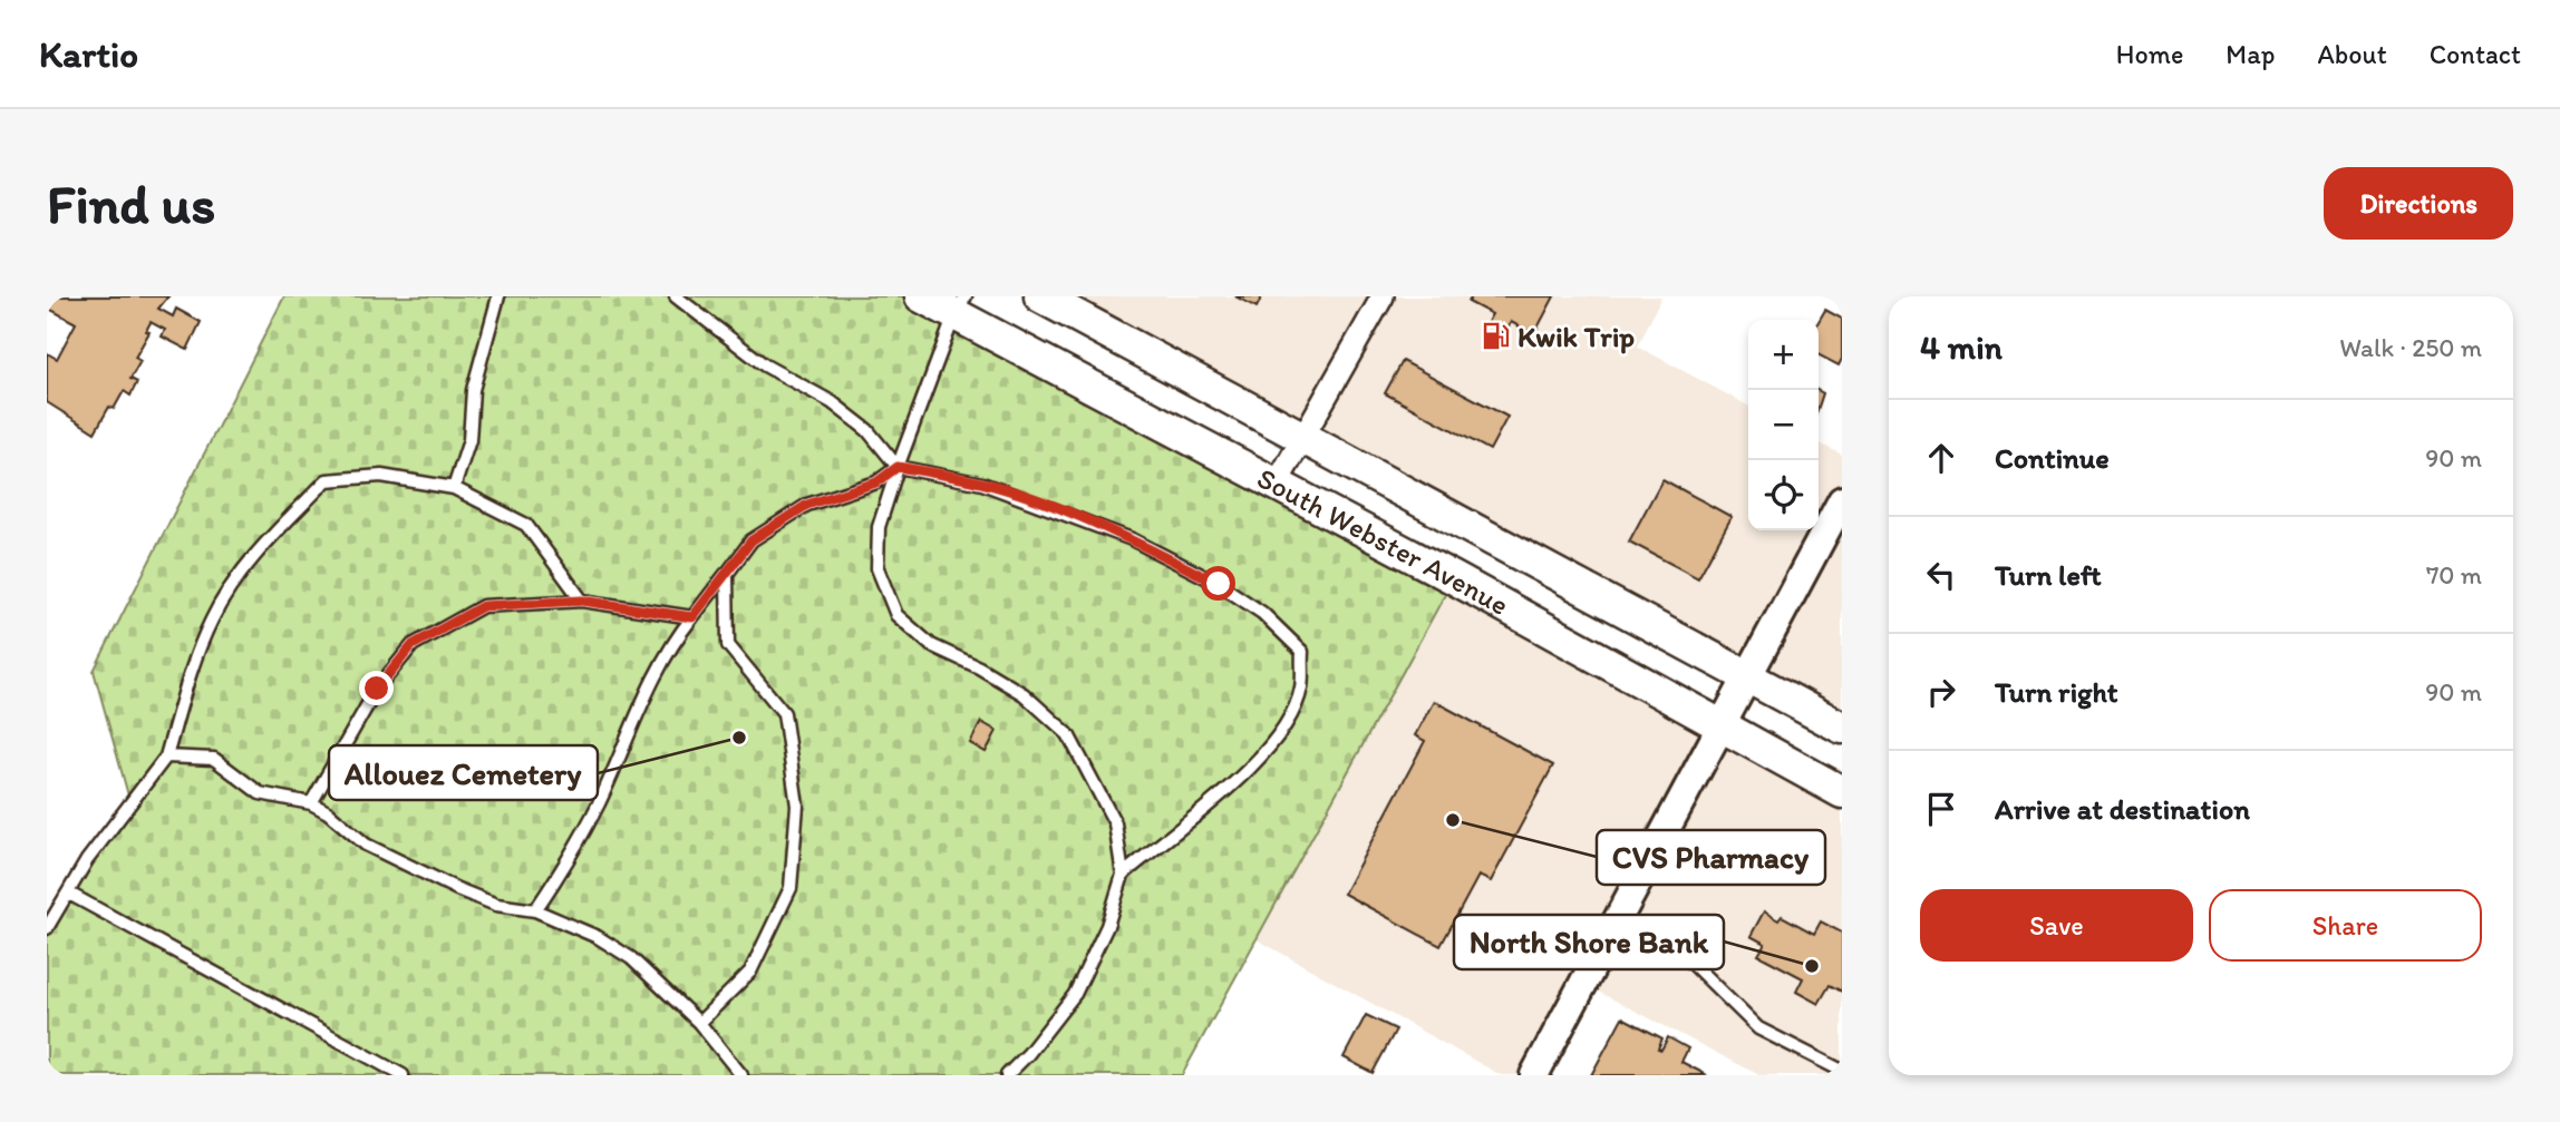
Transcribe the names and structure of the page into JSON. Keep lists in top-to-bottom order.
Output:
{
  "streets": {
    "main road": ["South Webster Avenue"]
  },
  "places": {
    "fuel station": ["Kwik Trip"],
    "other": ["Allouez Cemetery", "CVS Pharmacy", "North Shore Bank"]
  },
  "page": {
    "header": "Kartio",
    "nav": [
      "Home",
      "Map",
      "About",
      "Contact"
    ],
    "buttons": [
      "Directions",
      ["Save", "Share"]
    ],
    "title": "Find us",
    "heading": ["4 min", "Walk · 250 m"],
    "map_buttons": ["+", "−"],
    "list": [
      ["Continue", "90 m"],
      ["Turn left", "70 m"],
      ["Turn right", "90 m"],
      "Arrive at destination"
    ]
  }
}
